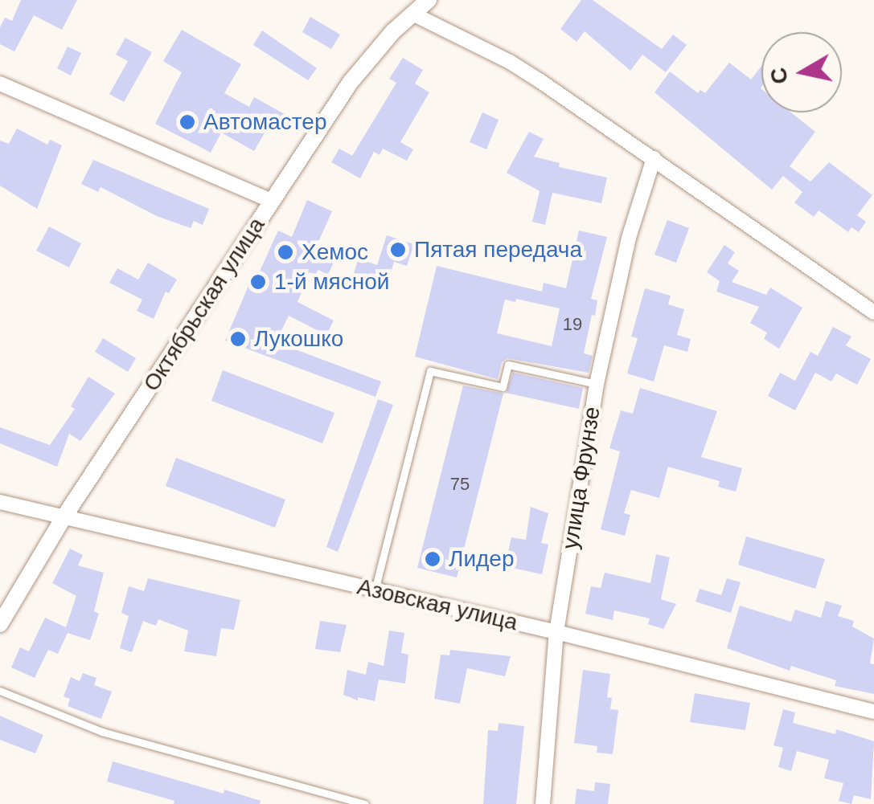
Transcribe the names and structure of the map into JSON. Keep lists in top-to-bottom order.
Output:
{
  "streets": {
    "street": ["Октябрьская улица", "улица Фрунзе", "Азовская улица"]
  },
  "crossings": [
    ["Октябрьская улица", "Азовская улица"],
    ["улица Фрунзе", "Азовская улица"]
  ],
  "places": [
    "Автомастер",
    "Пятая передача",
    "Хемос",
    "1-й мясной",
    "Лукошко",
    "Лидер"
  ],
  "house_numbers": ["19", "75"],
  "north": "left"
}
